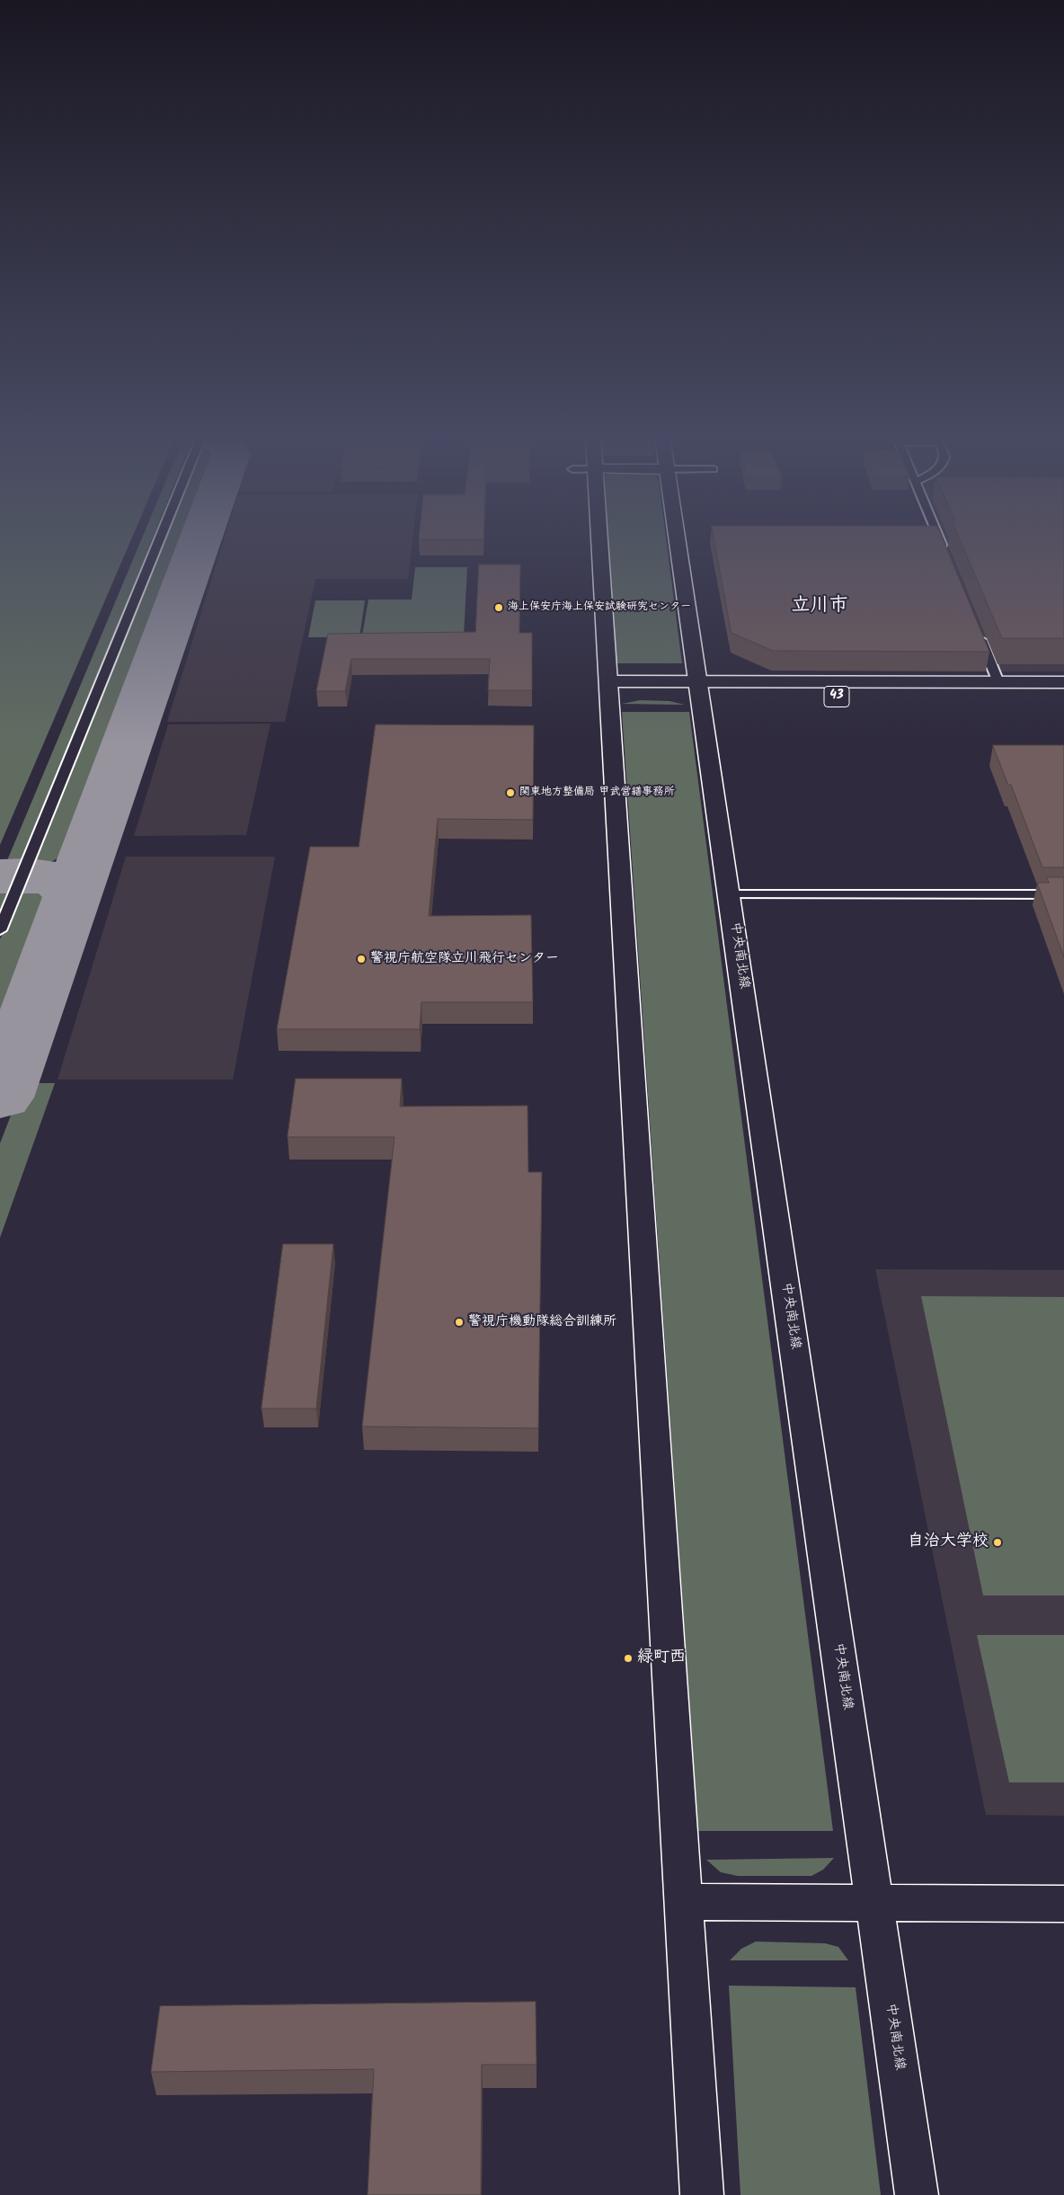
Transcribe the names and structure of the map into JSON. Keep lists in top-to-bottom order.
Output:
{
  "streets": {
    "main road": ["43", "中央南北線"]
  },
  "crossings": [
    ["43", "中央南北線"]
  ],
  "districts": ["立川市"],
  "places": [
    "海上保安庁海上保安試験研究センター",
    "関東地方整備局 甲武営繕事務所",
    "警視庁航空隊立川飛行センター",
    "警視庁機動隊総合訓練所",
    "自治大学校",
    "緑町西"
  ]
}
